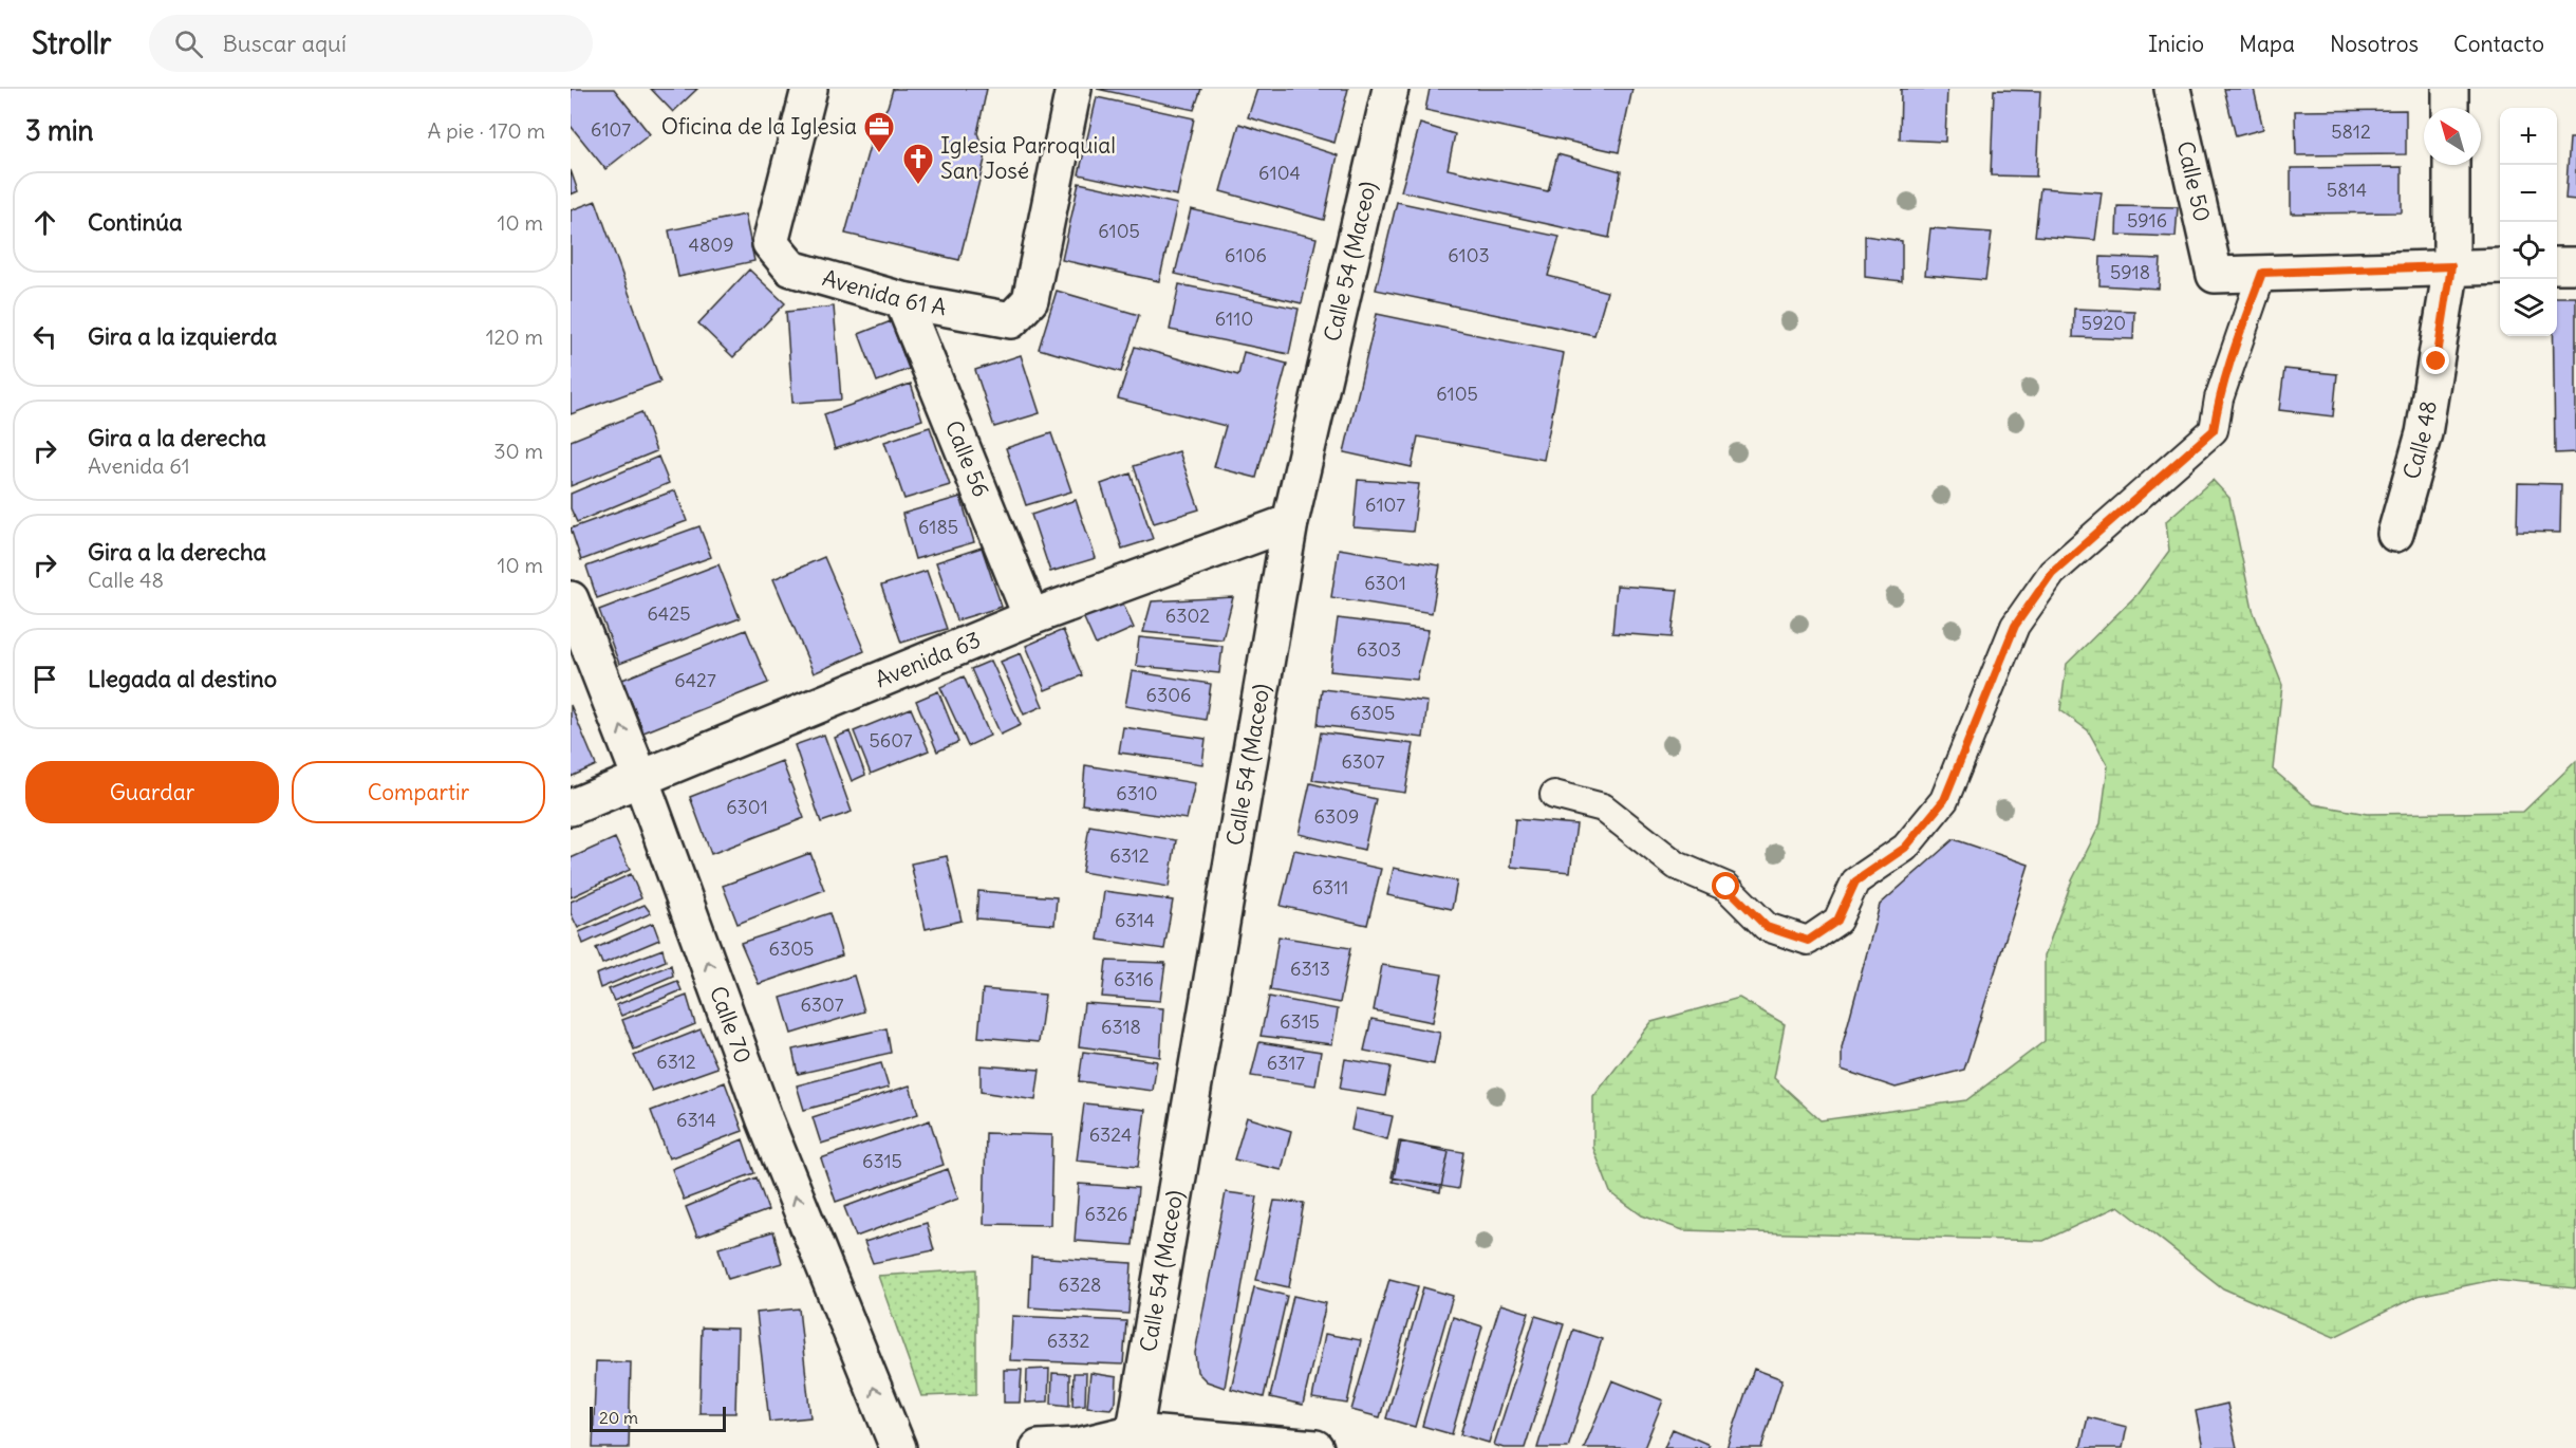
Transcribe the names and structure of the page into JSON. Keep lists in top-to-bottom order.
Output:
{
  "streets": {
    "street": [
      "Calle 50",
      "Calle 54 (Maceo)",
      "Avenida 61 A",
      "Calle 48",
      "Calle 56",
      "Avenida 63",
      "Calle 70"
    ]
  },
  "crossings": [
    ["Calle 54 (Maceo)", "Avenida 63"],
    ["Avenida 61 A", "Calle 56"],
    ["Calle 56", "Avenida 63"],
    ["Avenida 63", "Calle 70"]
  ],
  "one_way": ["Calle 70"],
  "places": {
    "office": ["Oficina de la Iglesia"],
    "church": ["Iglesia Parroquial San José"]
  },
  "house_numbers": [
    "6107",
    "5812",
    "6104",
    "5814",
    "5916",
    "6105",
    "4809",
    "6106",
    "6103",
    "5918",
    "6110",
    "5920",
    "6105",
    "6107",
    "6185",
    "6301",
    "6425",
    "6302",
    "6303",
    "6427",
    "6306",
    "6305",
    "5607",
    "6307",
    "6310",
    "6301",
    "6309",
    "6312",
    "6311",
    "6314",
    "6305",
    "6313",
    "6316",
    "6307",
    "6315",
    "6318",
    "6312",
    "6317",
    "6314",
    "6324",
    "6315",
    "6326",
    "6328",
    "6332"
  ],
  "scale_bar": "20 m",
  "north": "top left",
  "page": {
    "header": "Strollr",
    "search": "Buscar aquí",
    "nav": [
      "Inicio",
      "Mapa",
      "Nosotros",
      "Contacto"
    ],
    "heading": ["3 min", "A pie · 170 m"],
    "map_buttons": ["+", "−"],
    "list": [
      ["Continúa", "10 m"],
      ["Gira a la izquierda", "120 m"],
      ["Gira a la derecha", "Avenida 61", "30 m"],
      ["Gira a la derecha", "Calle 48", "10 m"],
      "Llegada al destino"
    ],
    "buttons": ["Guardar", "Compartir"],
    "scale": "20 m"
  }
}
